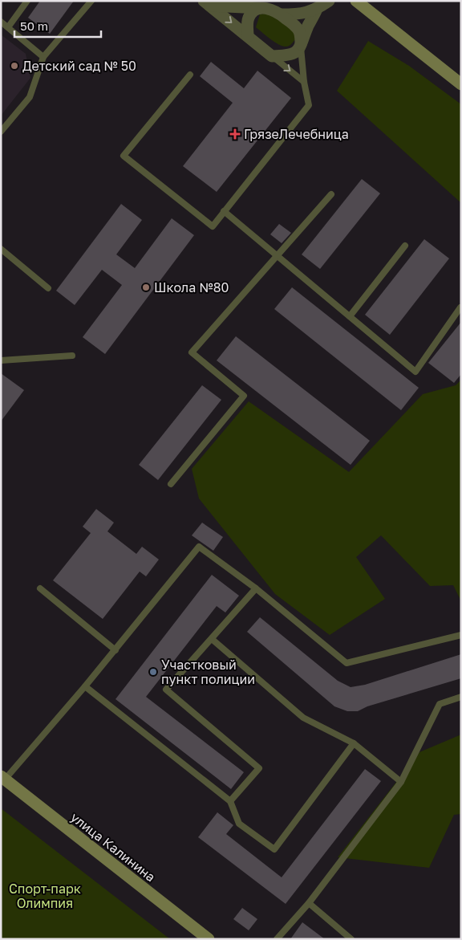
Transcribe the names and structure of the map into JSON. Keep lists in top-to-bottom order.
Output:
{
  "streets": {
    "main road": ["улица Калинина"]
  },
  "parks": ["Спорт-парк Олимпия"],
  "places": {
    "other": ["Детский сад № 50", "Школа №80", "Участковый пункт полиции"],
    "health": ["ГрязеЛечебница"]
  },
  "scale_bar": "50 m"
}
